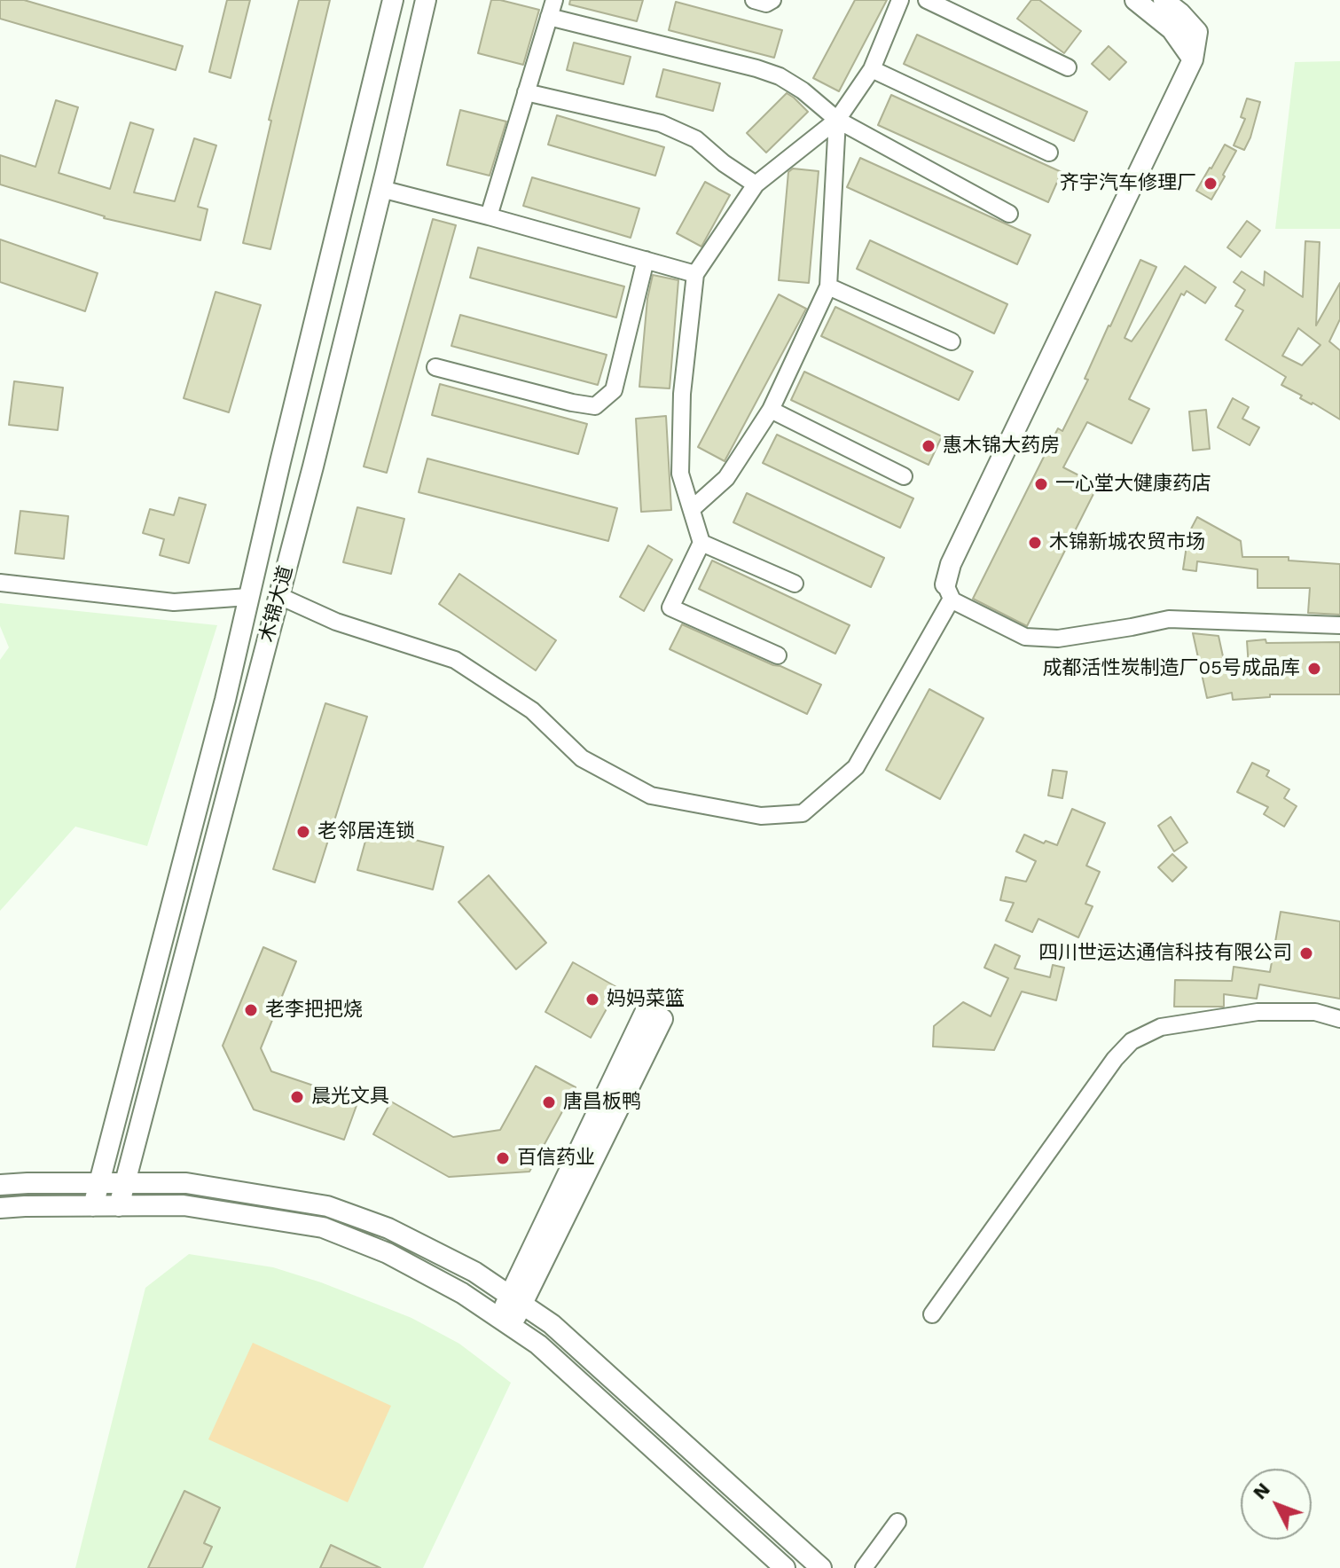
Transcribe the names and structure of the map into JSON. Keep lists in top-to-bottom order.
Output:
{
  "streets": {
    "street": ["木锦大道"]
  },
  "places": [
    "齐宇汽车修理厂",
    "惠木锦大药房",
    "一心堂大健康药店",
    "木锦新城农贸市场",
    "成都活性炭制造厂05号成品库",
    "老邻居连锁",
    "四川世运达通信科技有限公司",
    "妈妈菜篮",
    "老李把把烧",
    "晨光文具",
    "唐昌板鸭",
    "百信药业"
  ],
  "north": "top left"
}
